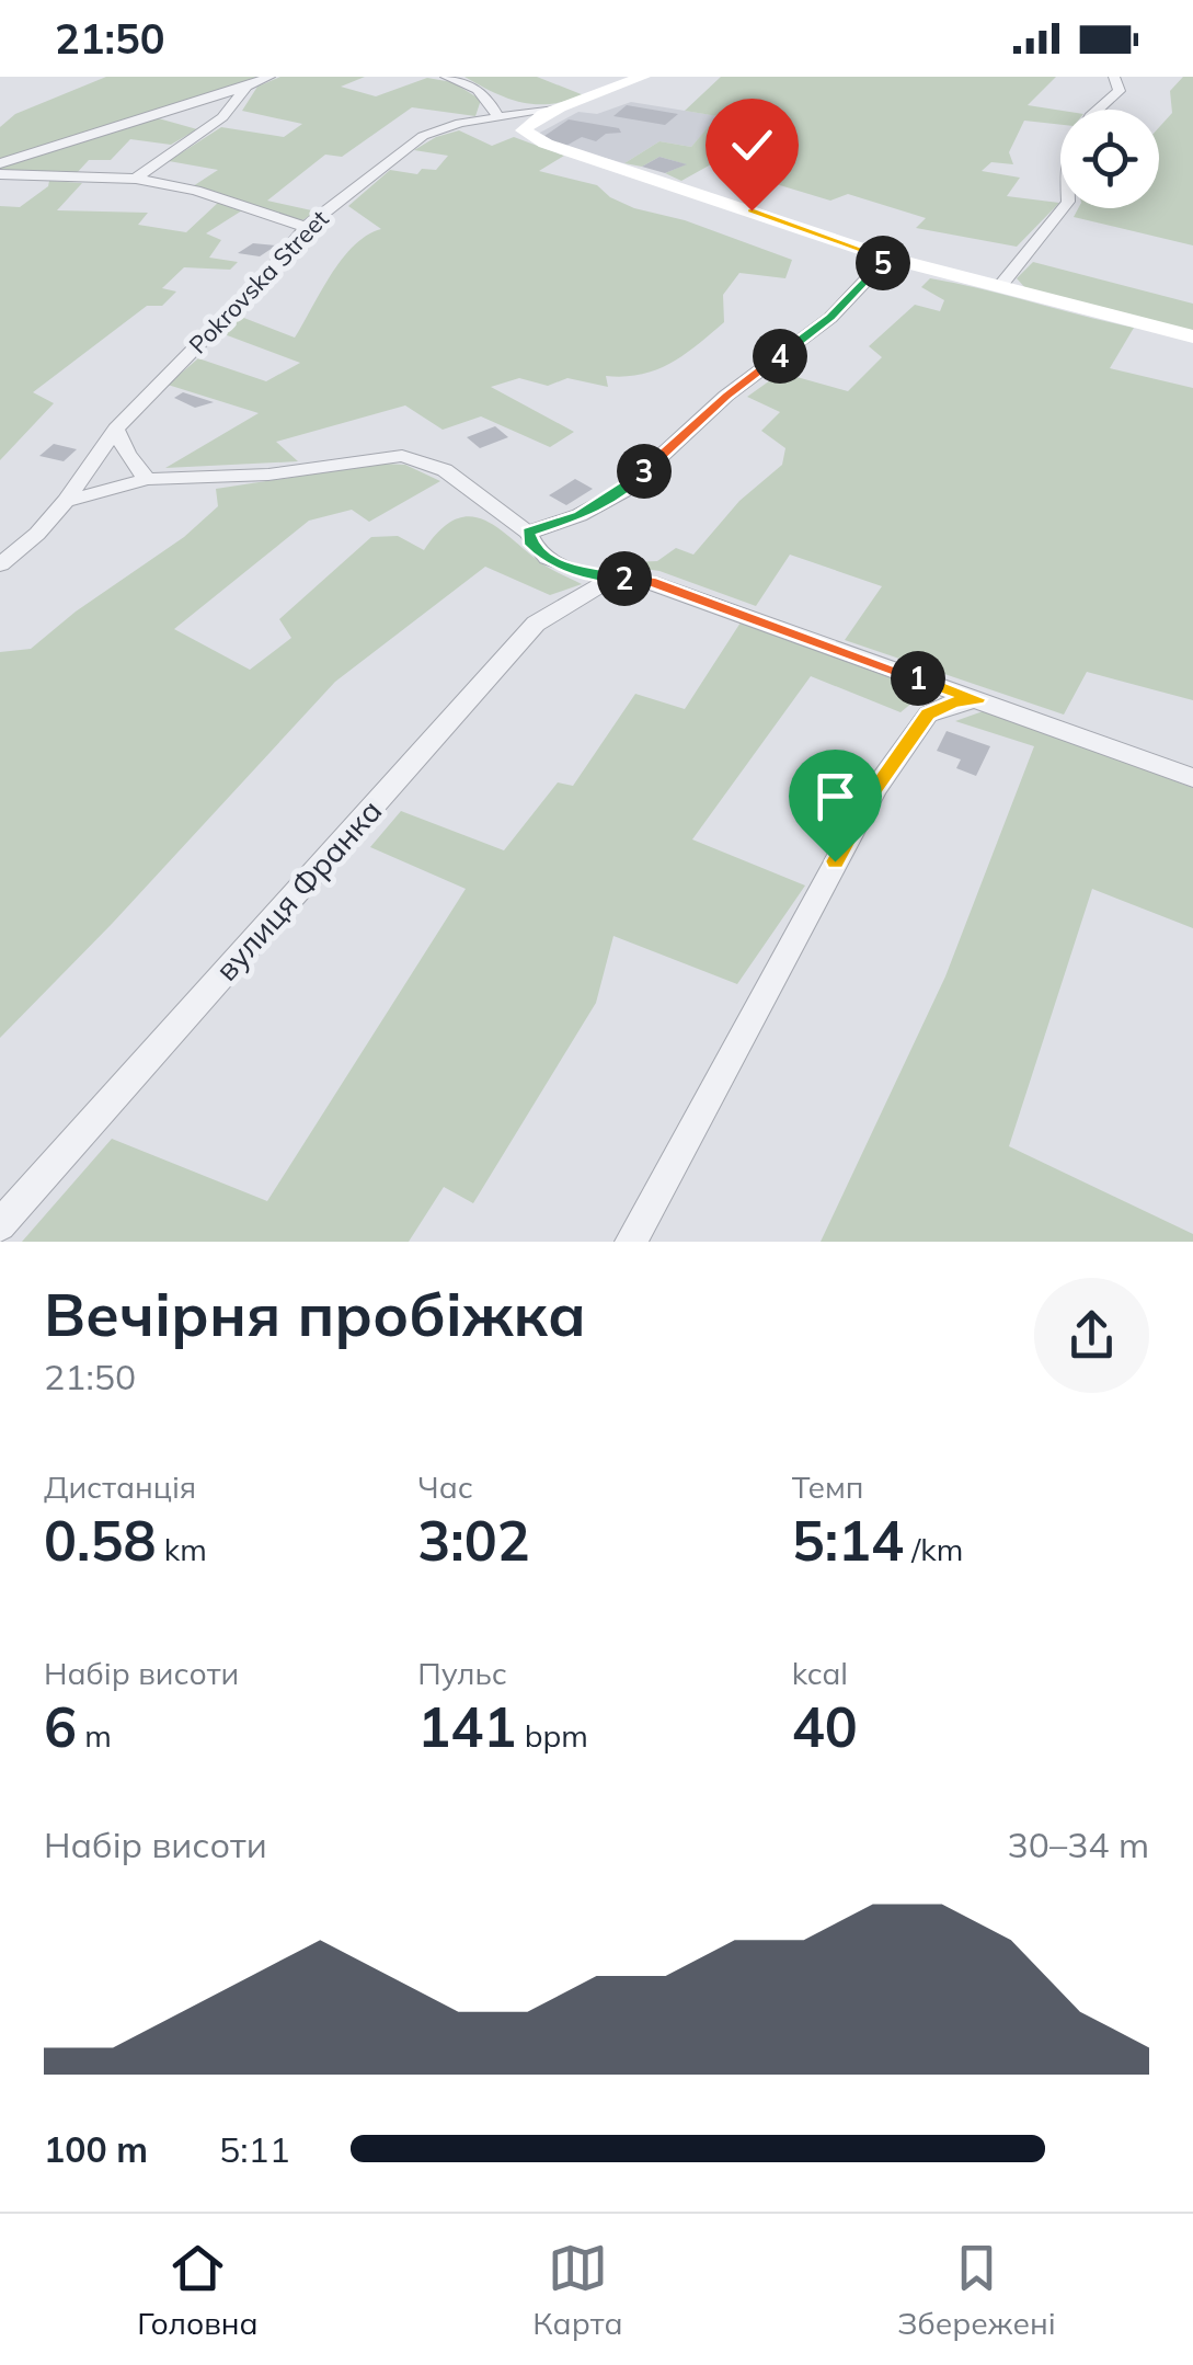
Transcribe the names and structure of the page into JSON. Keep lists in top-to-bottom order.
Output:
{
  "streets": {
    "street": ["Pokrovska Street", "вулиця Франка"]
  },
  "page": {
    "status": "21:50",
    "pins": [
      "5",
      "4",
      "3",
      "2",
      "1"
    ],
    "heading": ["Вечірня пробіжка", "21:50"],
    "stats": [
      ["Дистанція", "0.58 km"],
      ["Час", "3:02"],
      ["Темп", "5:14 /km"],
      ["Набір висоти", "6 m"],
      ["Пульс", "141 bpm"],
      ["kcal", "40"]
    ],
    "chart": ["Набір висоти", "30–34 m"],
    "list": [
      {
        "name": "100 m",
        "note": "5:11"
      }
    ],
    "tabs": ["Головна", "Карта", "Збережені"]
  }
}
